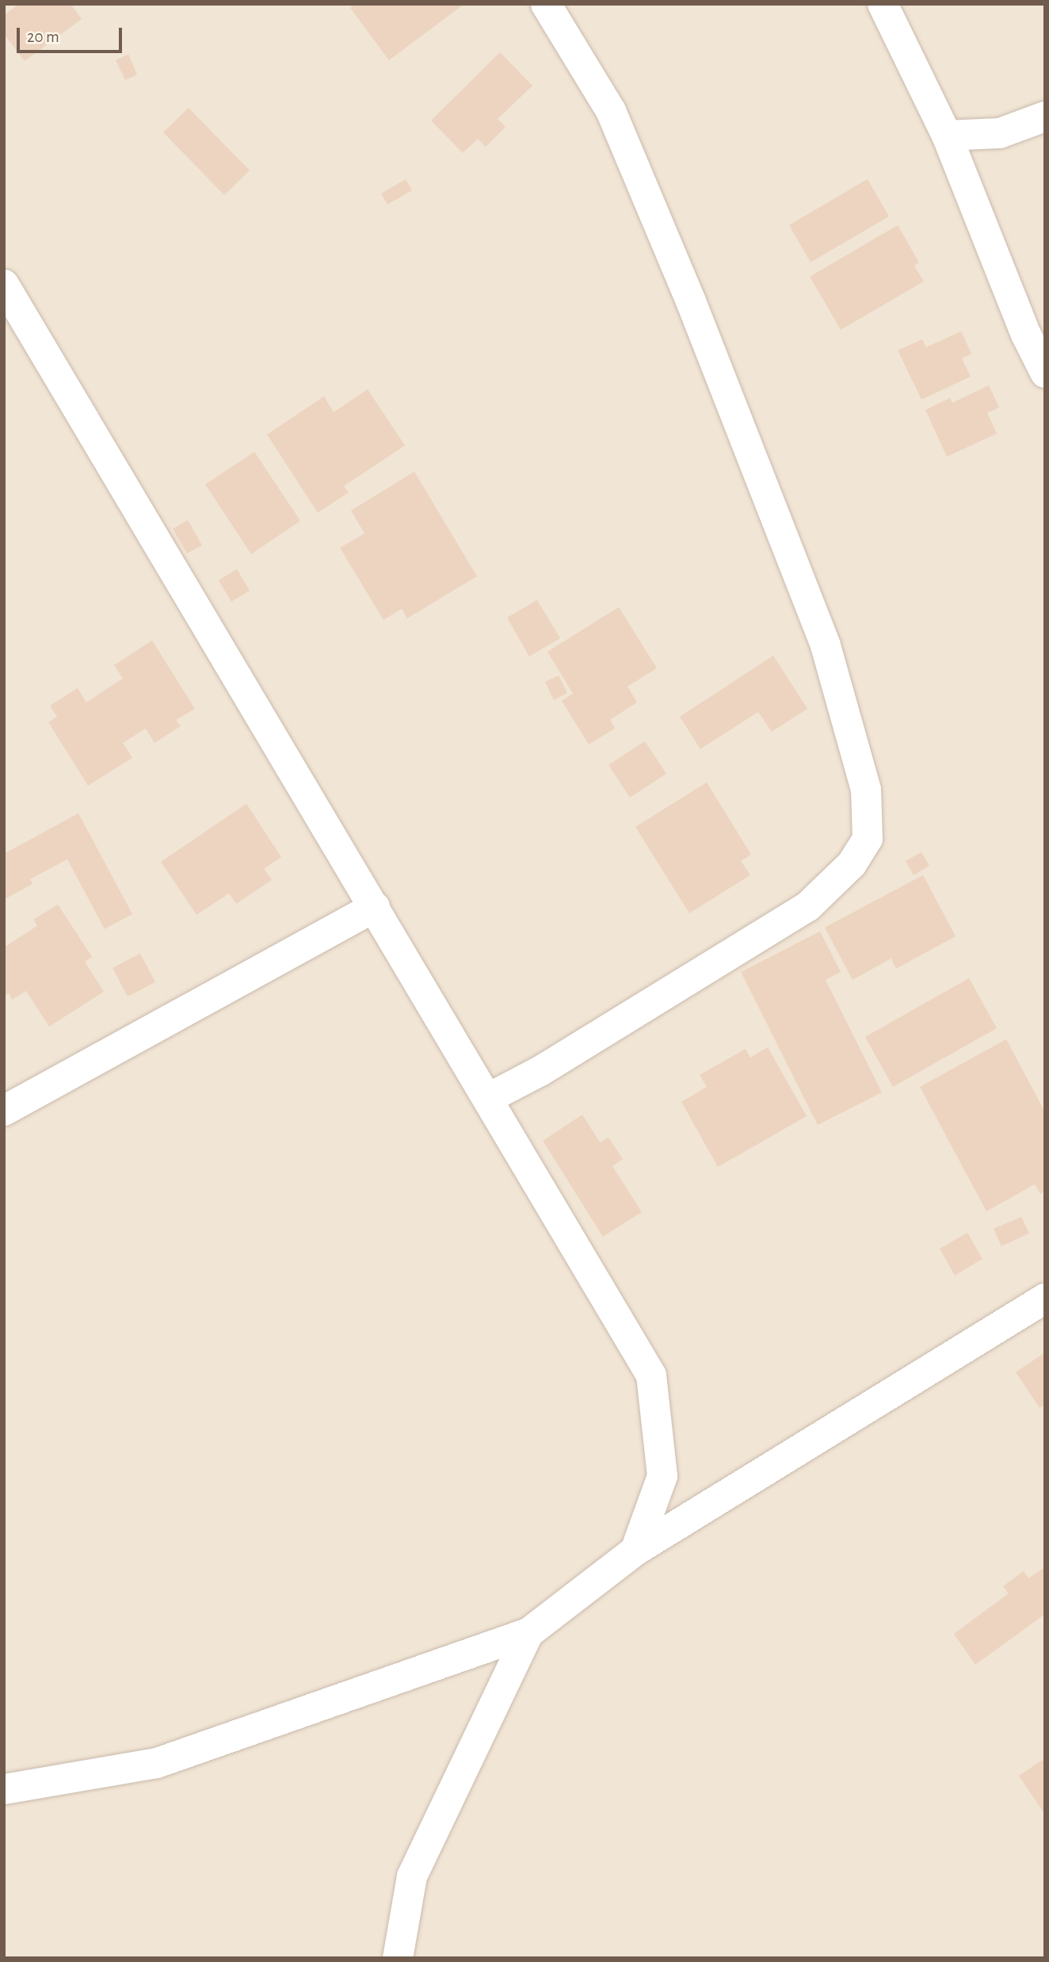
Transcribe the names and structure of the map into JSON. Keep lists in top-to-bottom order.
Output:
{
  "scale_bar": "20 m"
}
